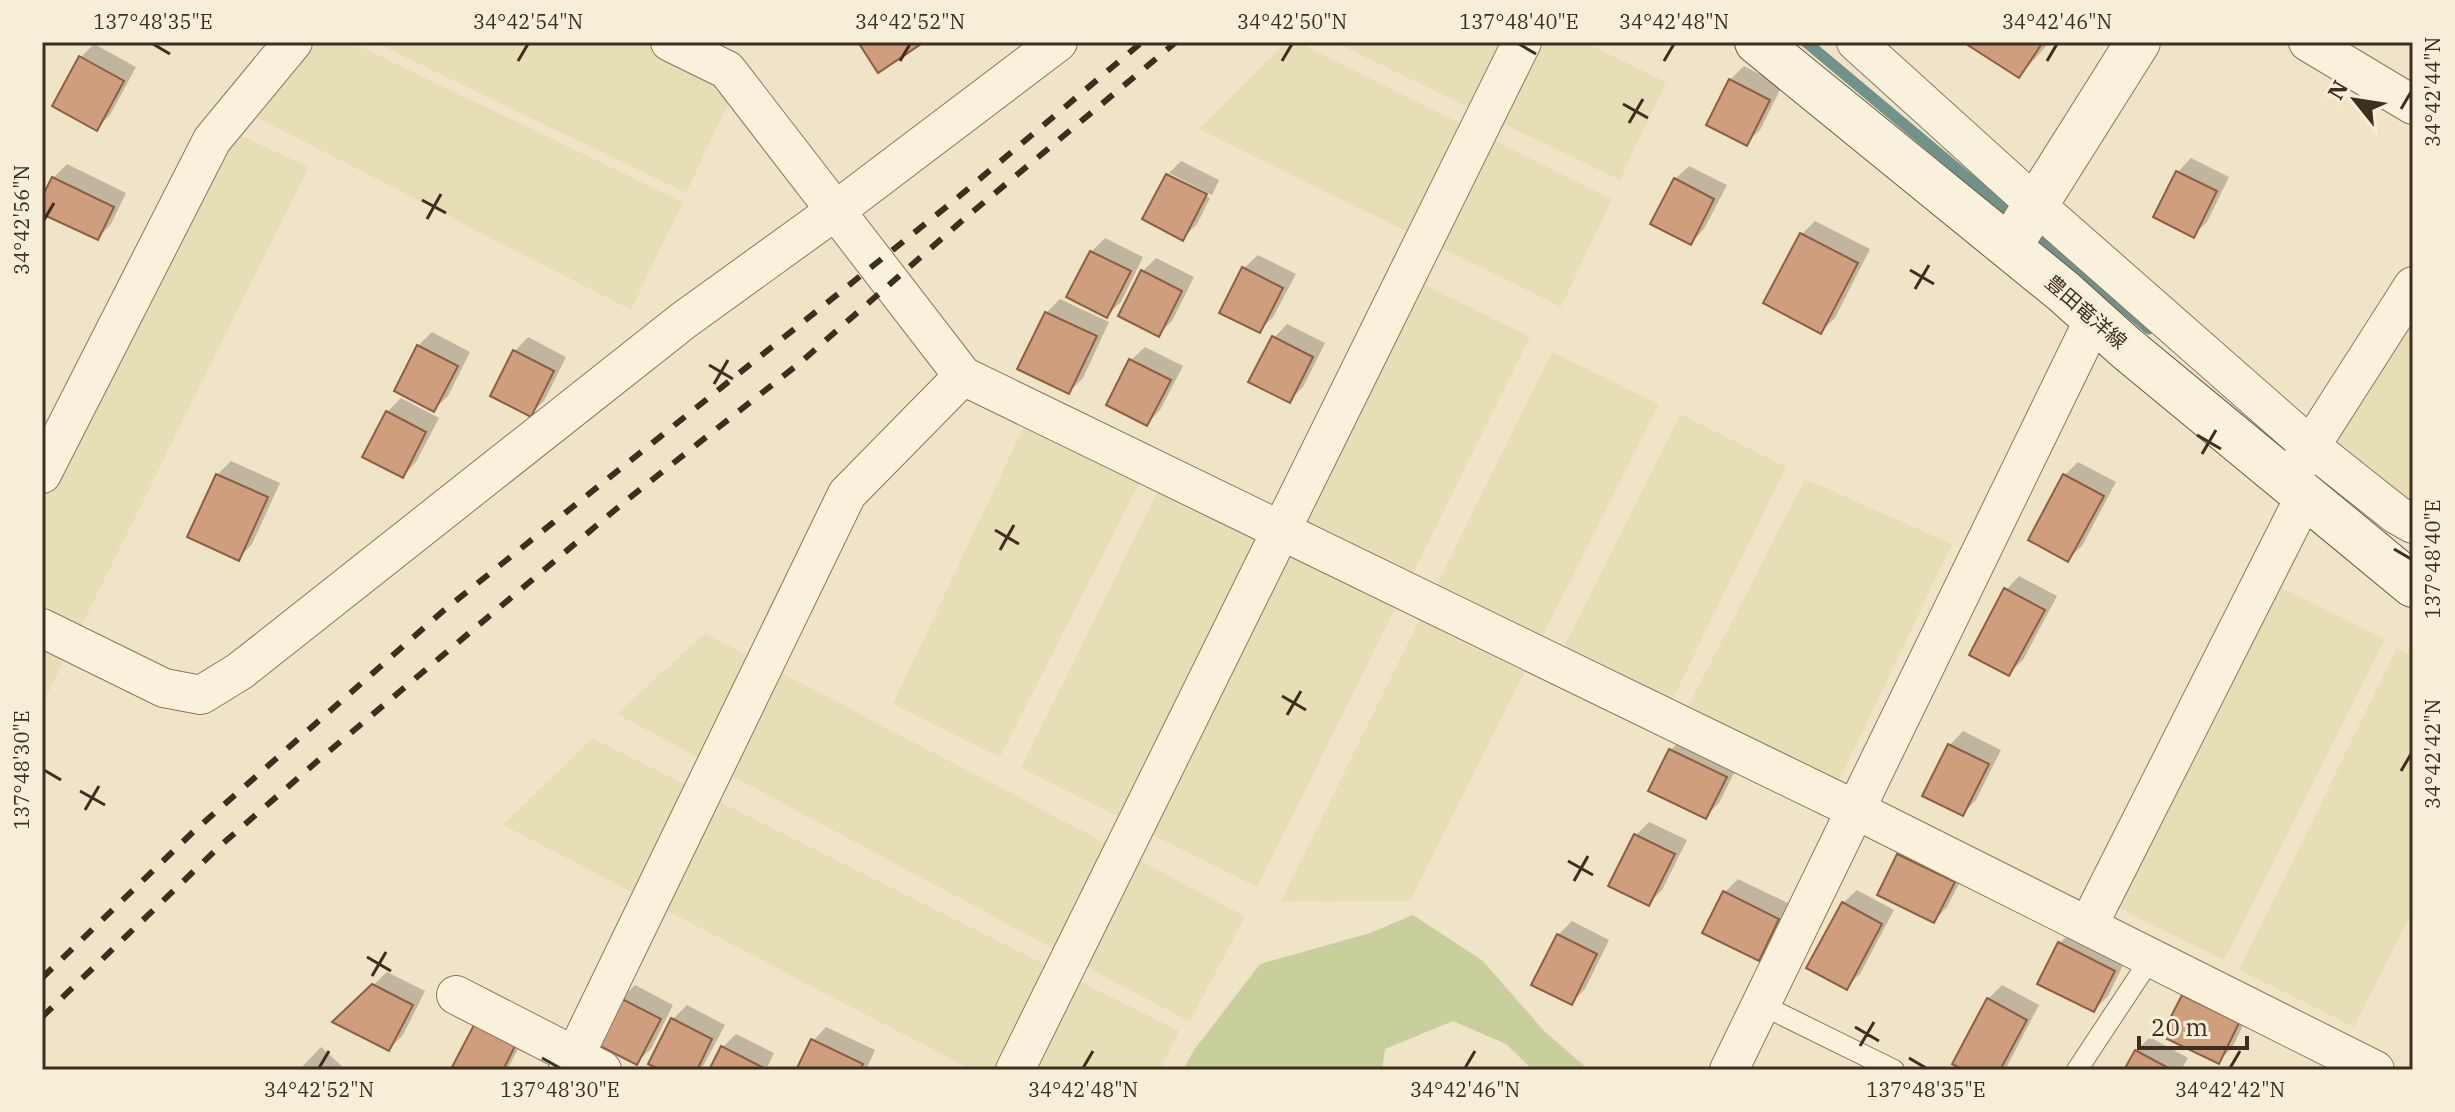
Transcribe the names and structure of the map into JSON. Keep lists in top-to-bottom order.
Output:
{
  "streets": {
    "main road": ["豊田竜洋線"]
  },
  "scale_bar": "20 m",
  "north": "top left",
  "coordinates": [
    "137°48'35\"E",
    "34°42'54\"N",
    "34°42'52\"N",
    "34°42'50\"N",
    "137°48'40\"E",
    "34°42'48\"N",
    "34°42'46\"N",
    "34°42'44\"N",
    "34°42'56\"N",
    "34°42'42\"N",
    "137°48'30\"E"
  ]
}
